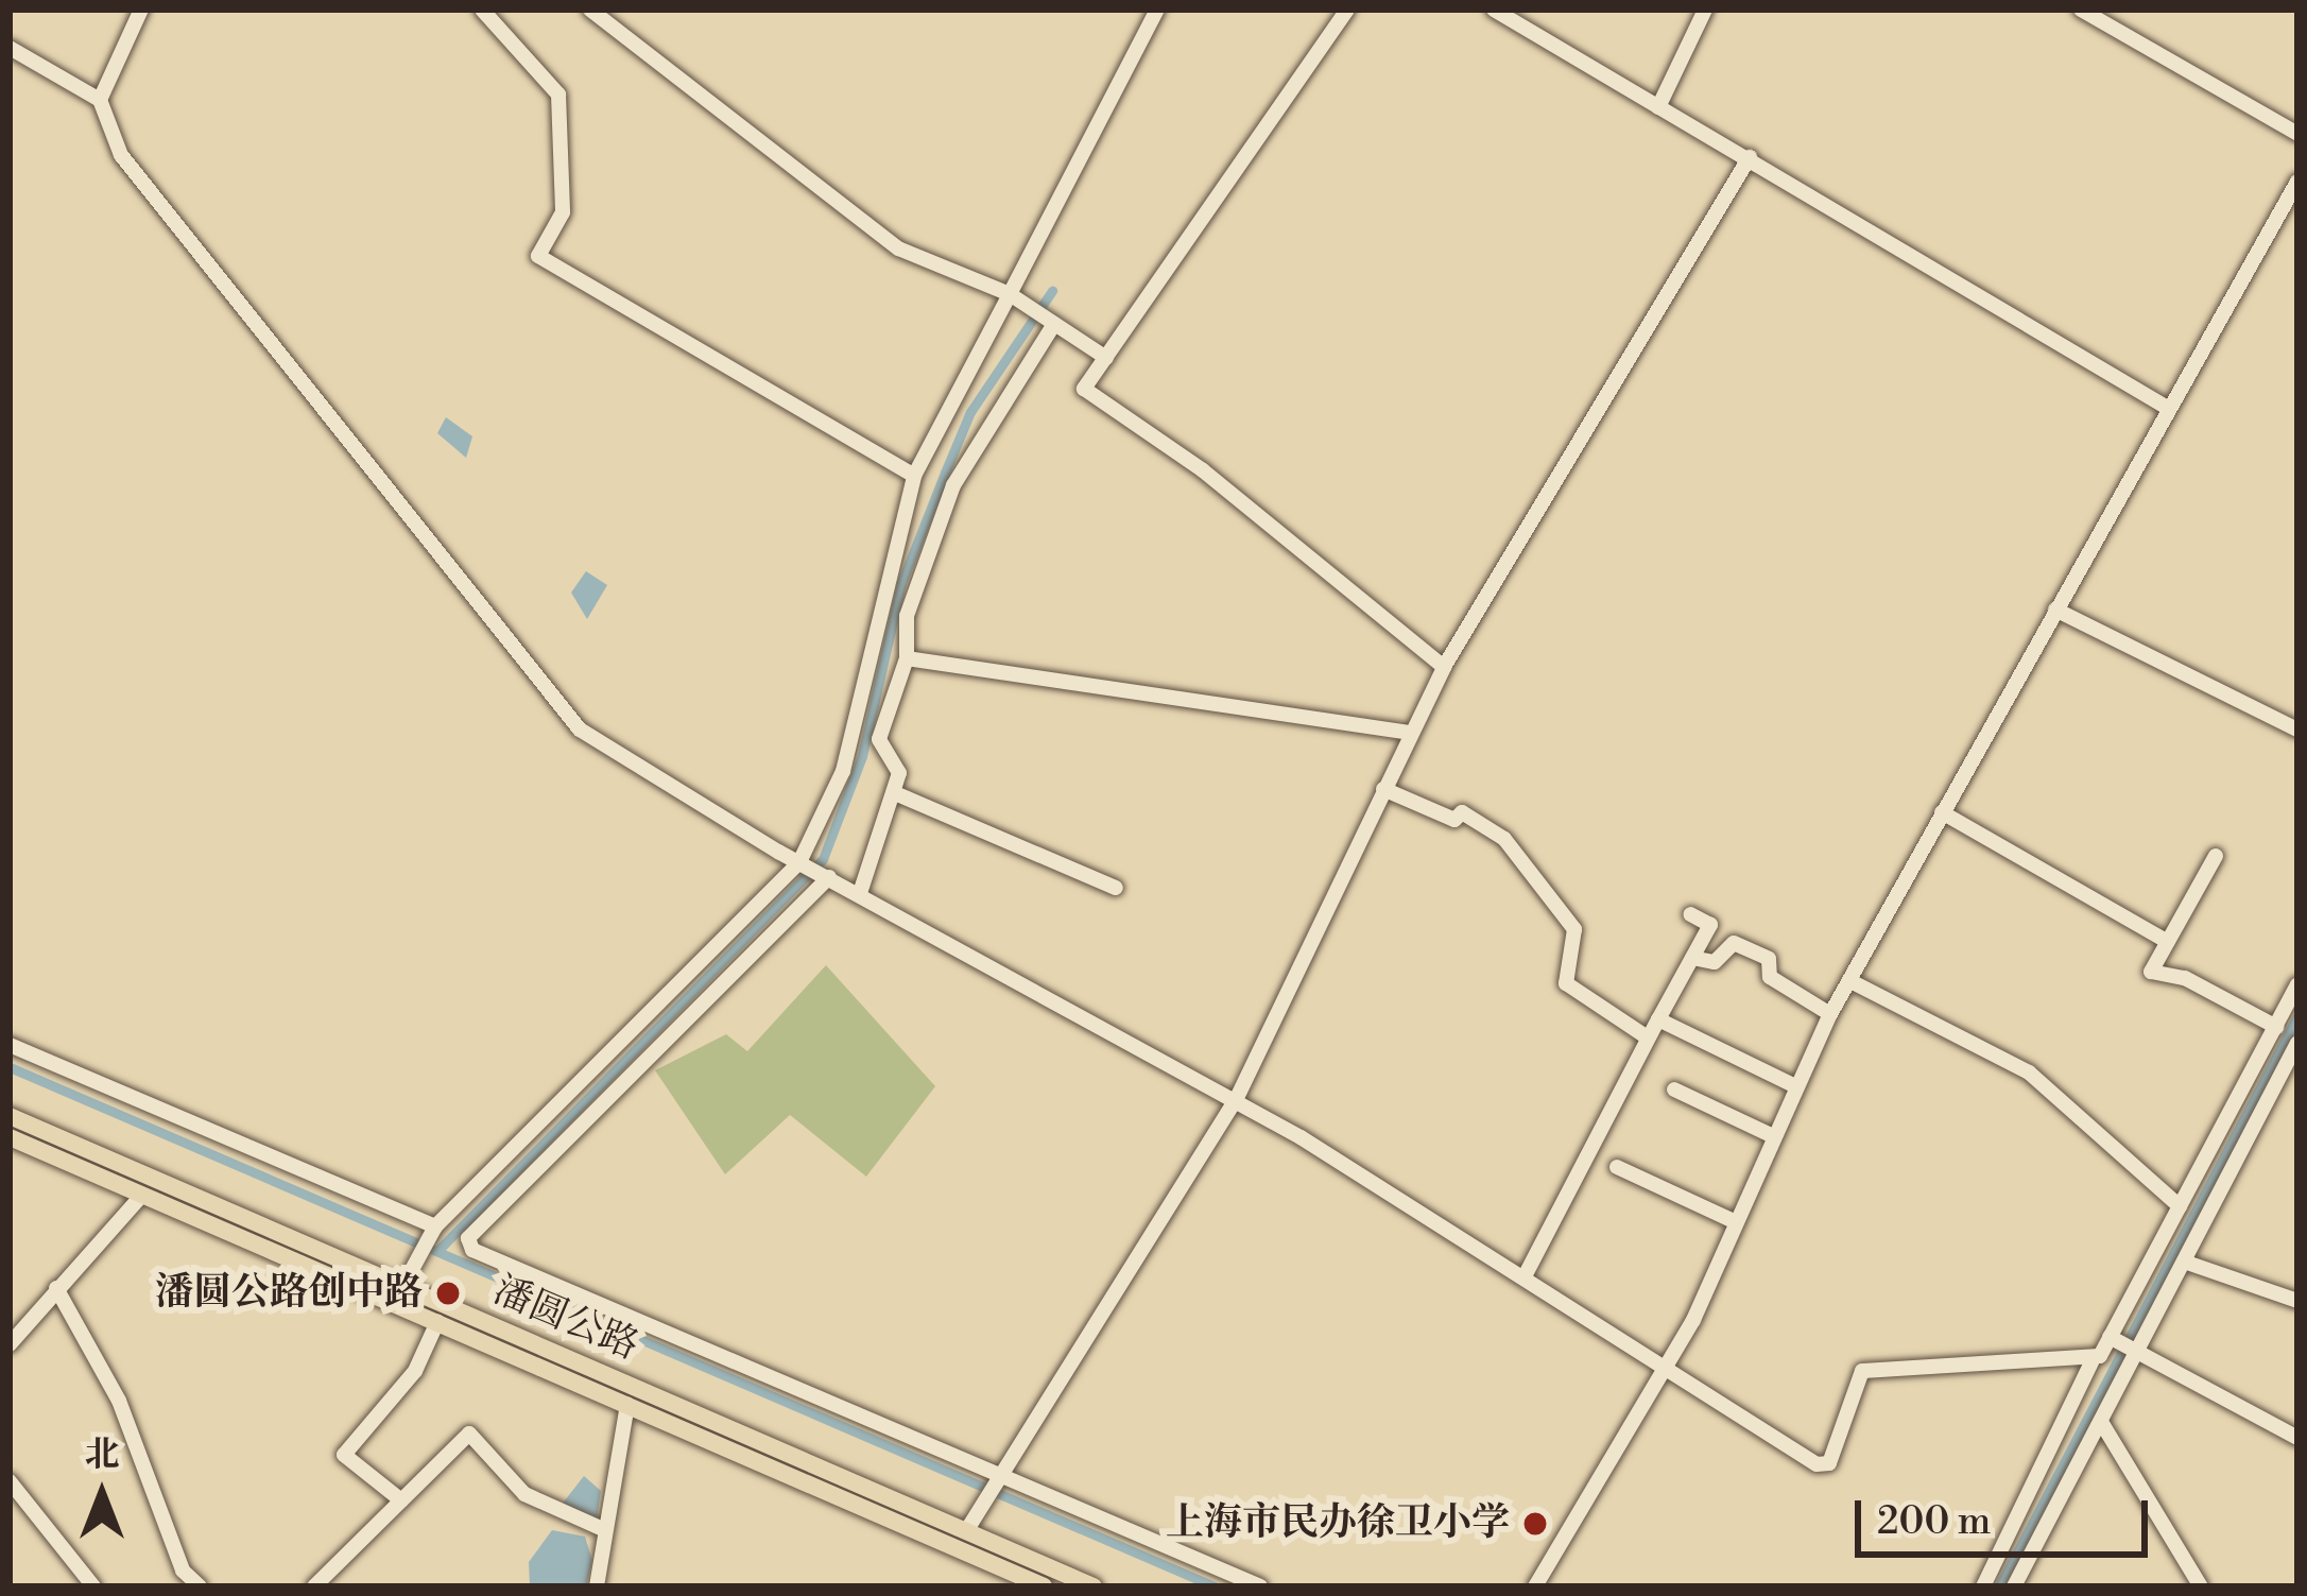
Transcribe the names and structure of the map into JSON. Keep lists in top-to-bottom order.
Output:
{
  "streets": {
    "main road": ["潘圆公路"]
  },
  "places": ["潘圆公路创中路", "上海市民办徐卫小学"],
  "scale_bar": "200 m",
  "north": "top"
}
